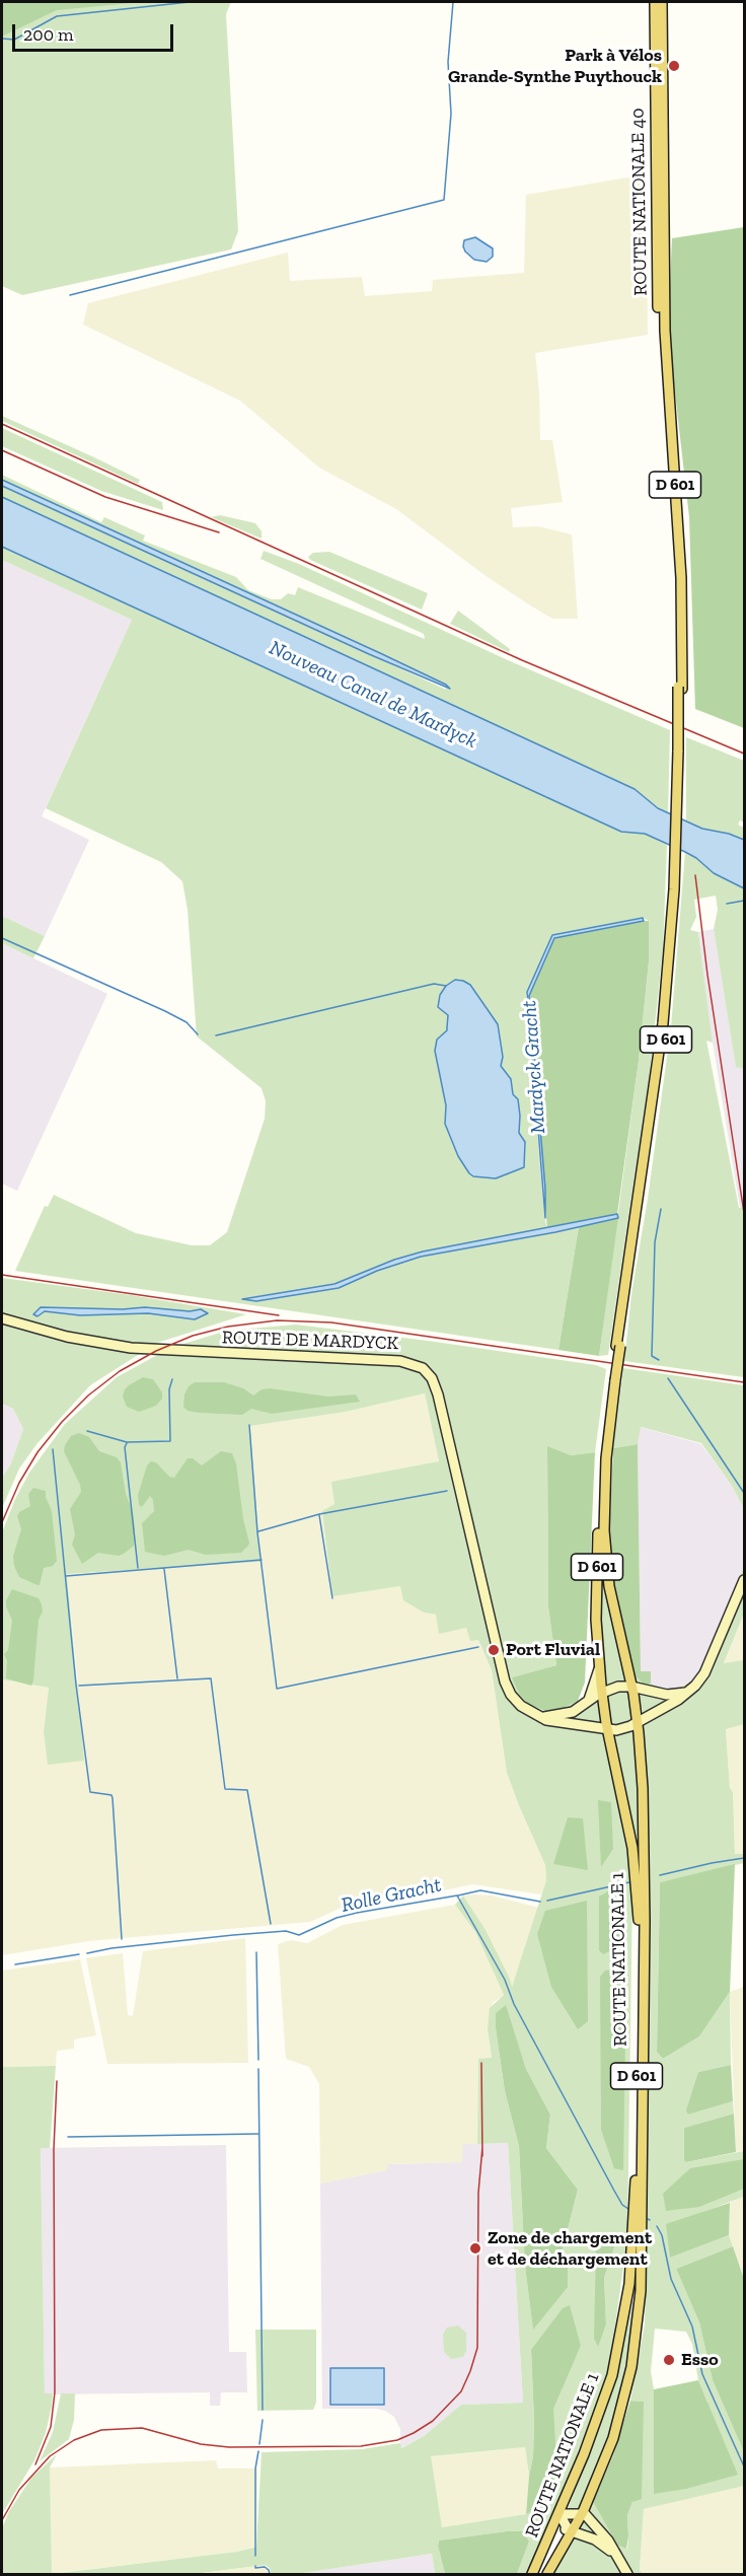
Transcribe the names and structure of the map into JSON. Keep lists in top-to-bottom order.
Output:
{
  "streets": {
    "main road": [
      "ROUTE NATIONALE 40",
      "D 601",
      "ROUTE DE MARDYCK",
      "ROUTE NATIONALE 1"
    ]
  },
  "crossings": [
    ["ROUTE NATIONALE 40", "D 601"],
    ["D 601", "ROUTE DE MARDYCK"],
    ["D 601", "ROUTE NATIONALE 1"],
    ["ROUTE DE MARDYCK", "ROUTE NATIONALE 1"]
  ],
  "water": ["Nouveau Canal de Mardyck", "Mardyck Gracht", "Rolle Gracht"],
  "places": [
    "Park à Vélos Grande-Synthe Puythouck",
    "Port Fluvial",
    "Zone de chargement et de déchargement",
    "Esso"
  ],
  "scale_bar": "200 m"
}
